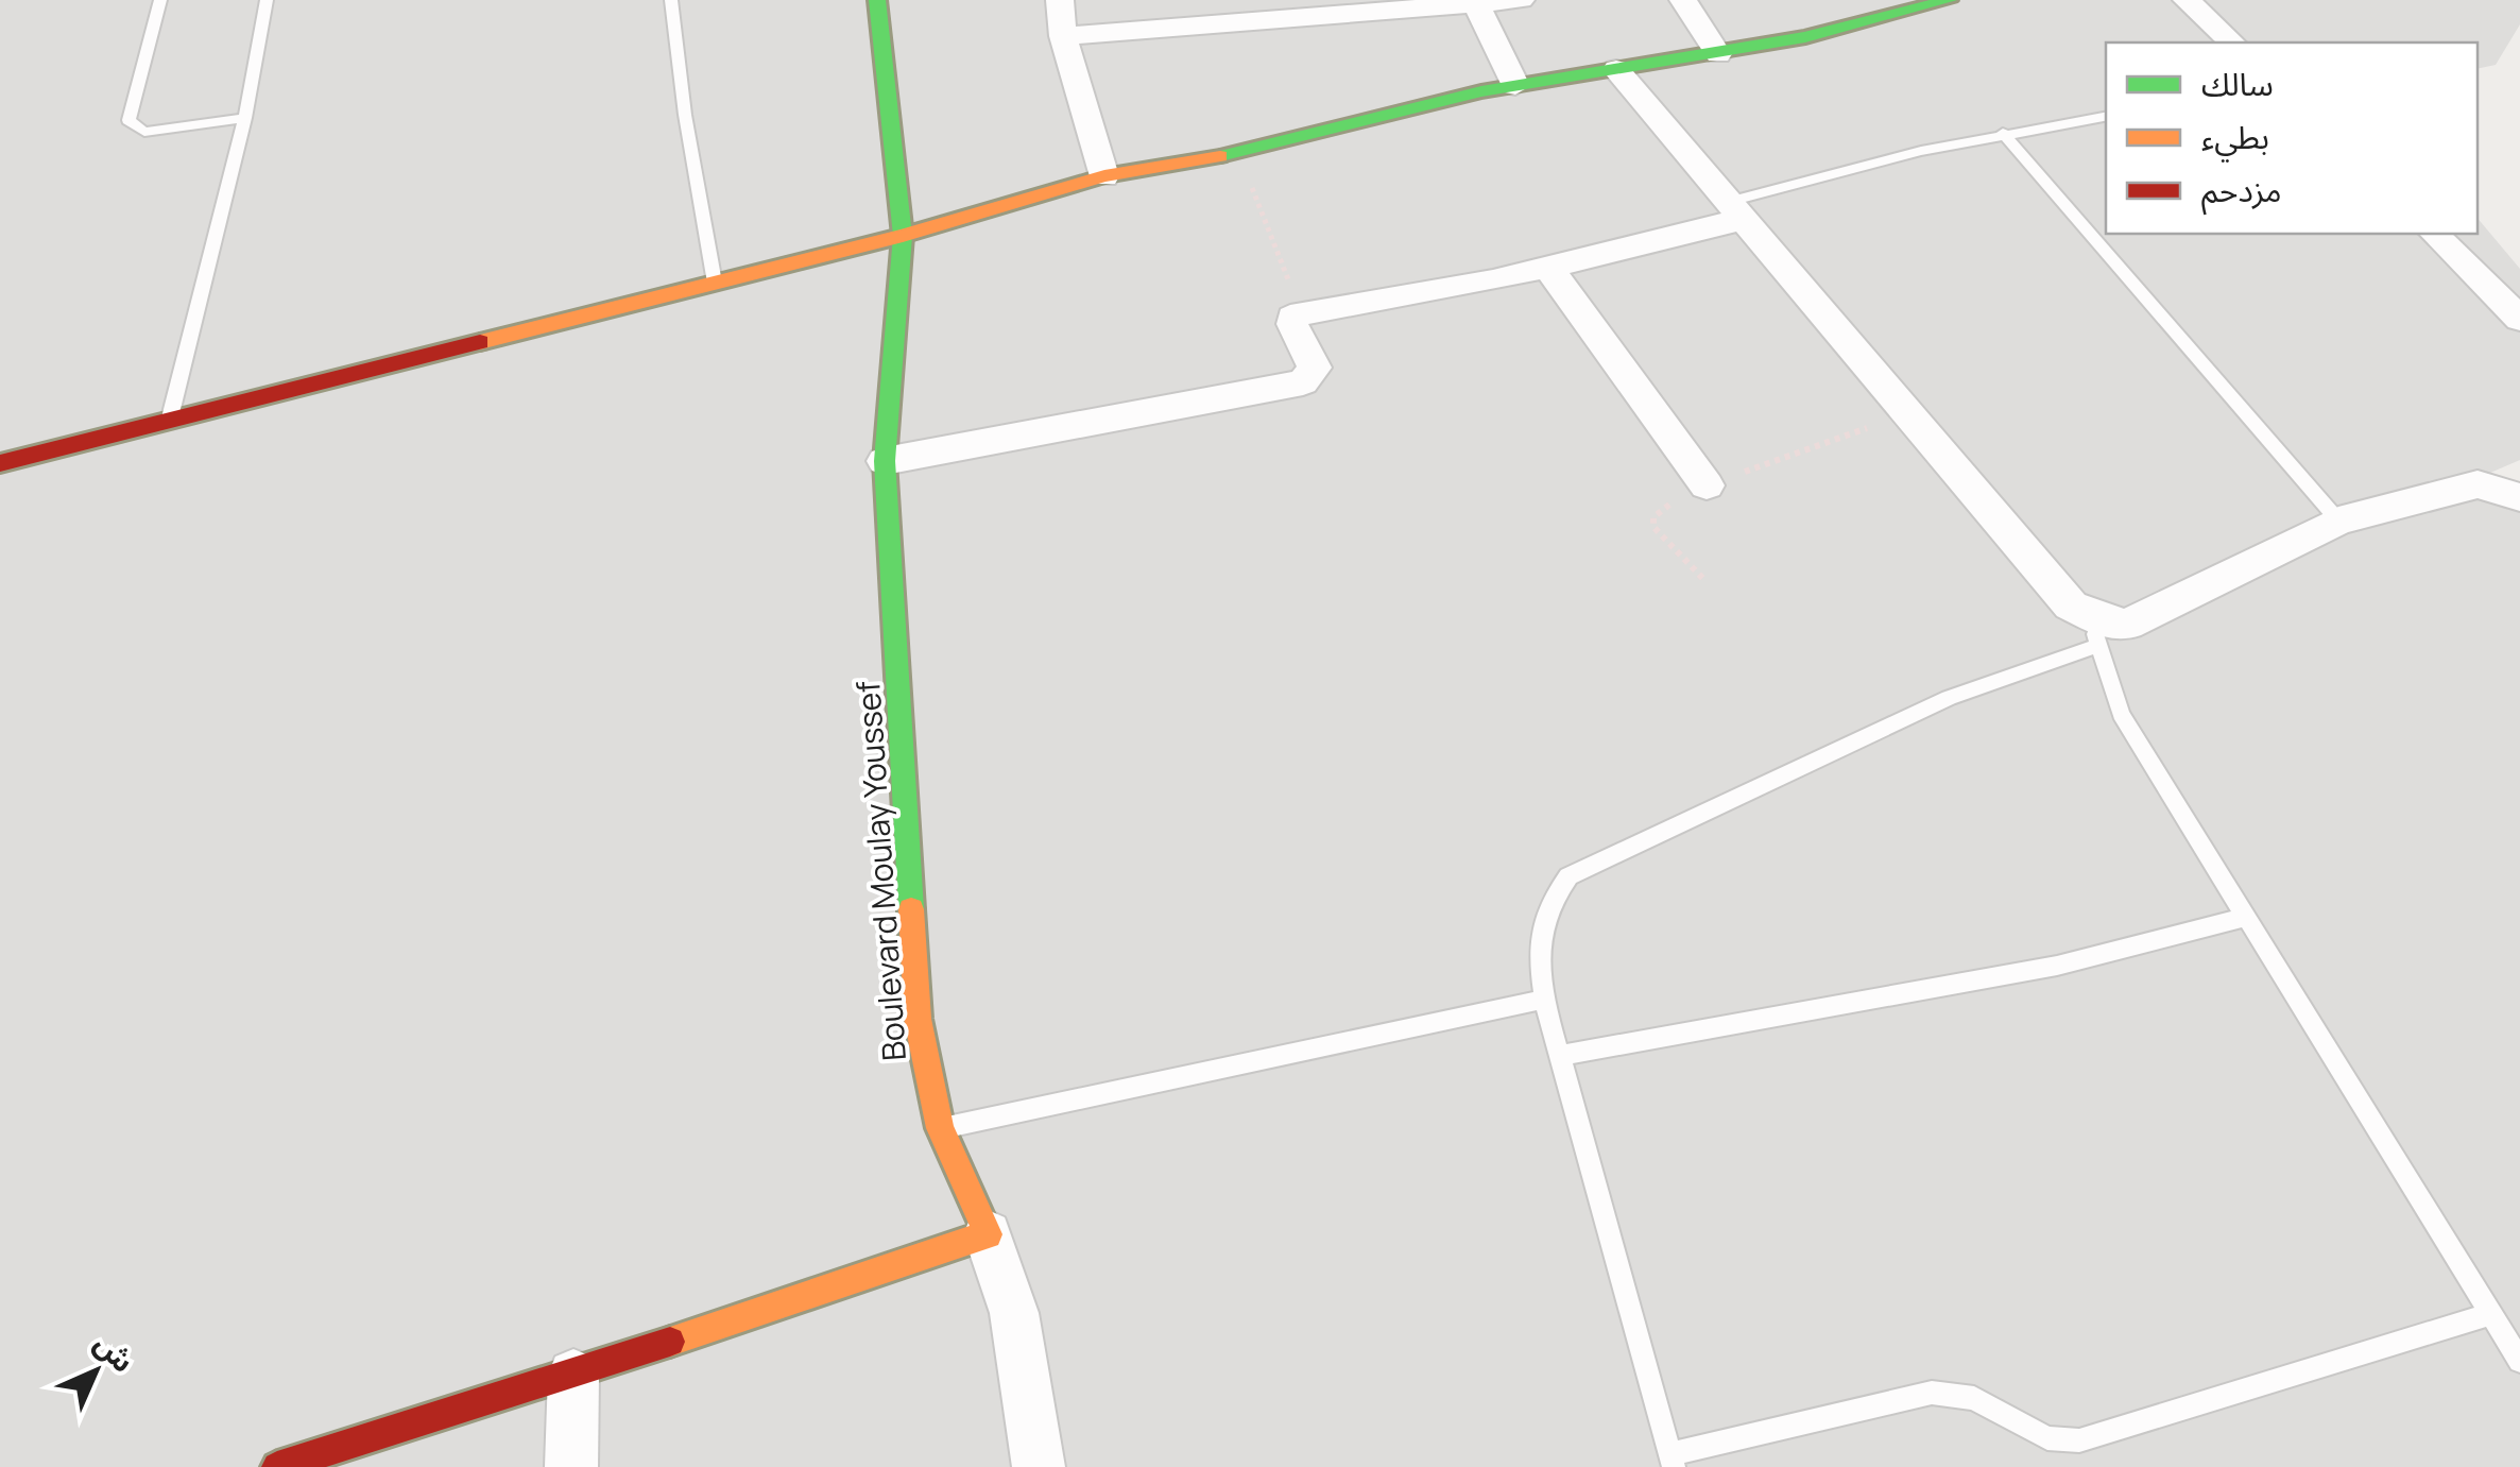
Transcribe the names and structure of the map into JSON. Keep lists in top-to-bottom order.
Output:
{
  "streets": {
    "street": ["Boulevard Moulay Youssef"]
  },
  "legend": ["سالك", "بطيء", "مزدحم"],
  "north": "top right"
}
